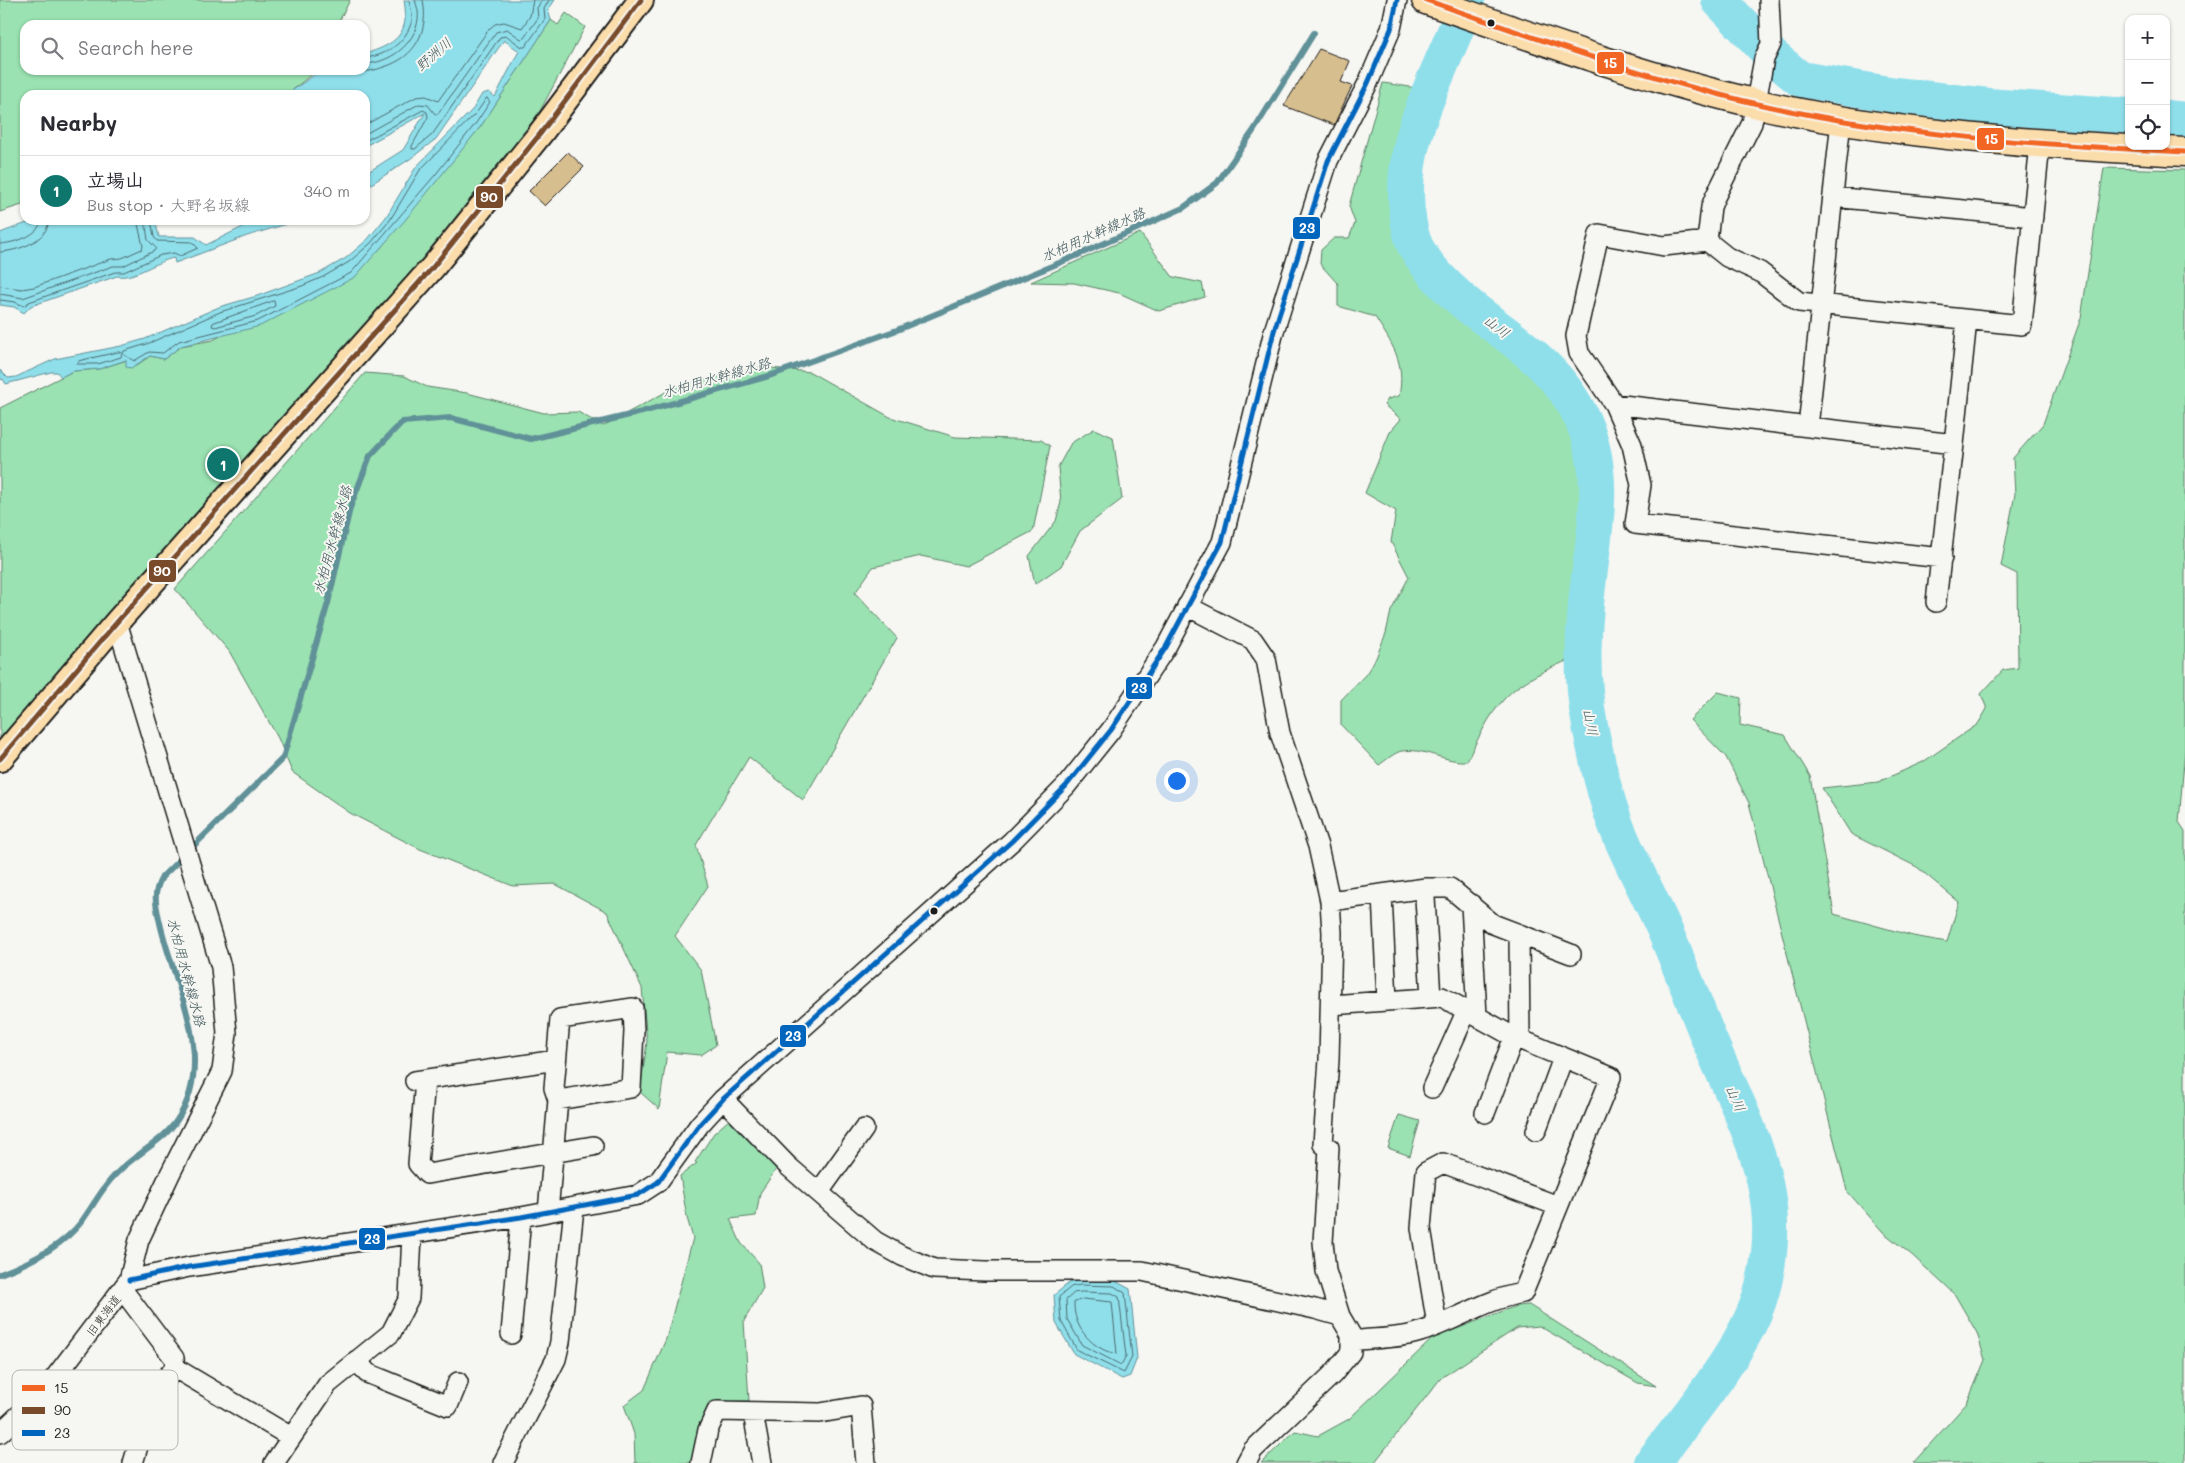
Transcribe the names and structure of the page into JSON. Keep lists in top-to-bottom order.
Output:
{
  "streets": {
    "street": ["旧東海道"]
  },
  "water": ["野洲川", "水柏用水幹線水路", "山川"],
  "lines": ["transit line 15", "transit line 90", "transit line 23"],
  "legend": ["15", "90", "23"],
  "page": {
    "map_buttons": ["+", "−"],
    "search": "Search here",
    "heading": "Nearby",
    "list": [
      {
        "mark": "1",
        "name": "立場山",
        "note": "Bus stop · 大野名坂線",
        "value": "340 m"
      }
    ],
    "pins": "1"
  }
}
